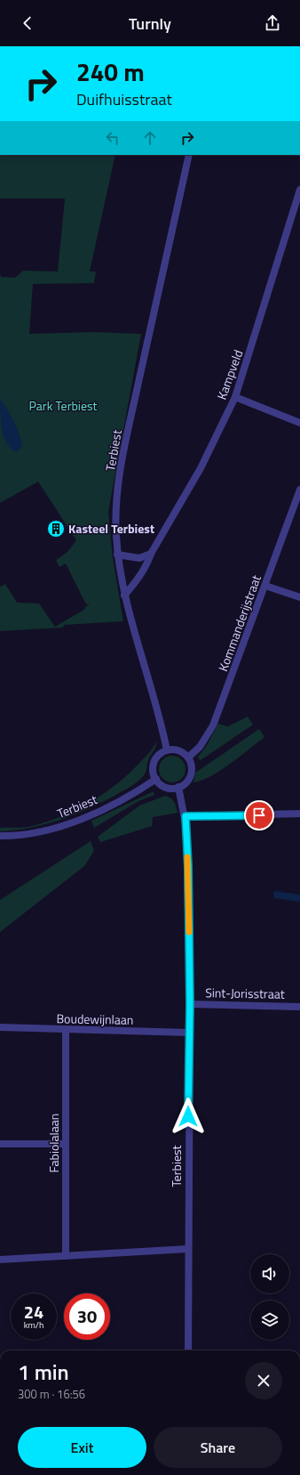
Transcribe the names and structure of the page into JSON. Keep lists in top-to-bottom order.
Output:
{
  "streets": {
    "street": [
      "Kampveld",
      "Terbiest",
      "Kommanderijstraat",
      "Sint-Jorisstraat",
      "Boudewijnlaan",
      "Fabiolalaan"
    ]
  },
  "crossings": [
    ["Kampveld", "Terbiest"],
    ["Terbiest", "Kommanderijstraat"],
    ["Terbiest", "Sint-Jorisstraat"],
    ["Terbiest", "Boudewijnlaan"],
    ["Boudewijnlaan", "Fabiolalaan"]
  ],
  "parks": ["Park Terbiest"],
  "places": {
    "building": ["Kasteel Terbiest"]
  },
  "page": {
    "header": "Turnly",
    "turn": ["240 m", "Duifhuisstraat"],
    "speed": "24 km/h",
    "limit": "30",
    "heading": ["1 min", "300 m · 16:56"],
    "buttons": ["Exit", "Share"]
  }
}
